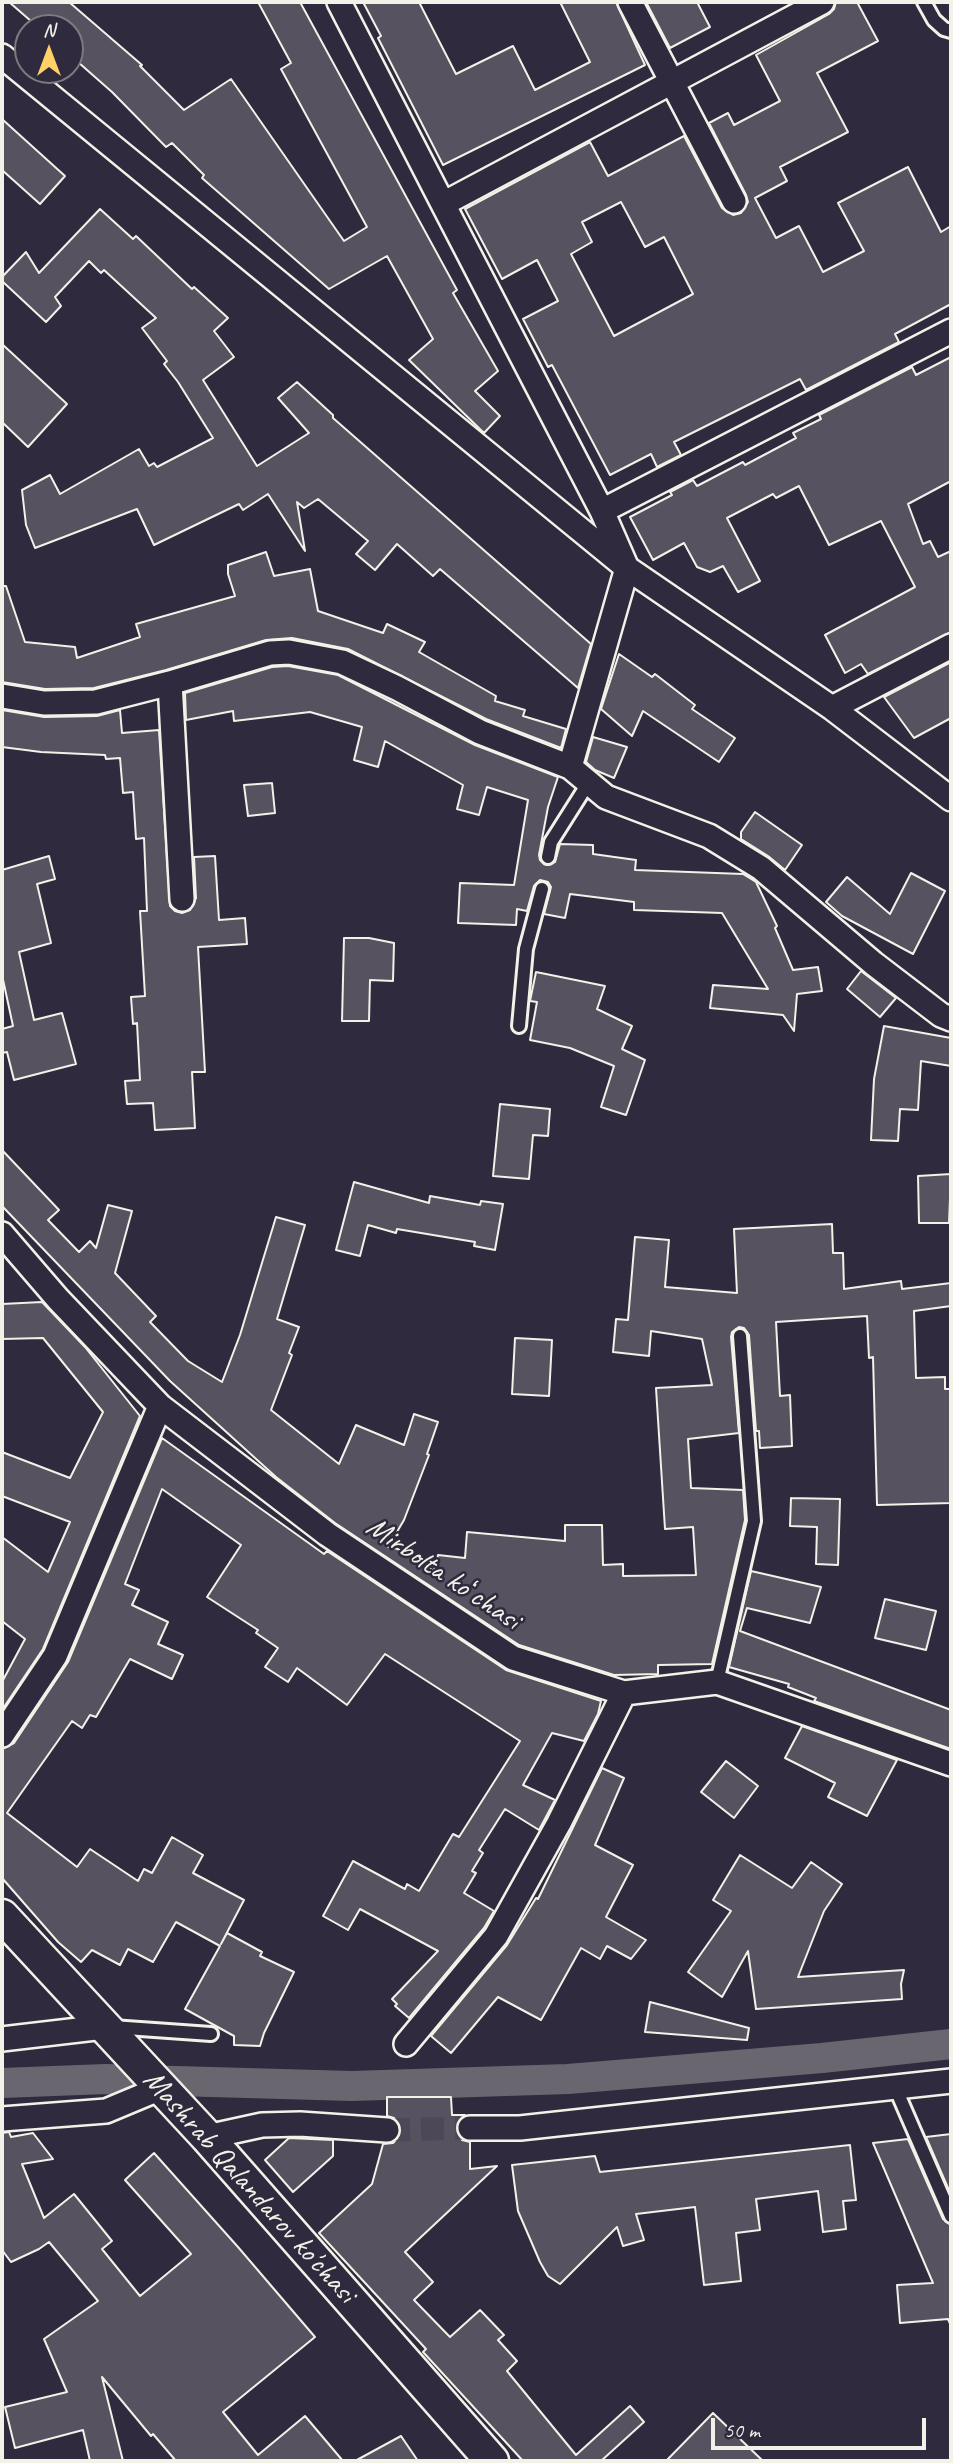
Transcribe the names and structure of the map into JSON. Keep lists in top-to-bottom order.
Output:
{
  "streets": {
    "main road": ["Mashrab Qalandarov ko'chasi"],
    "street": ["Mirbolta koʻchasi"]
  },
  "scale_bar": "50 m",
  "north": "top"
}
